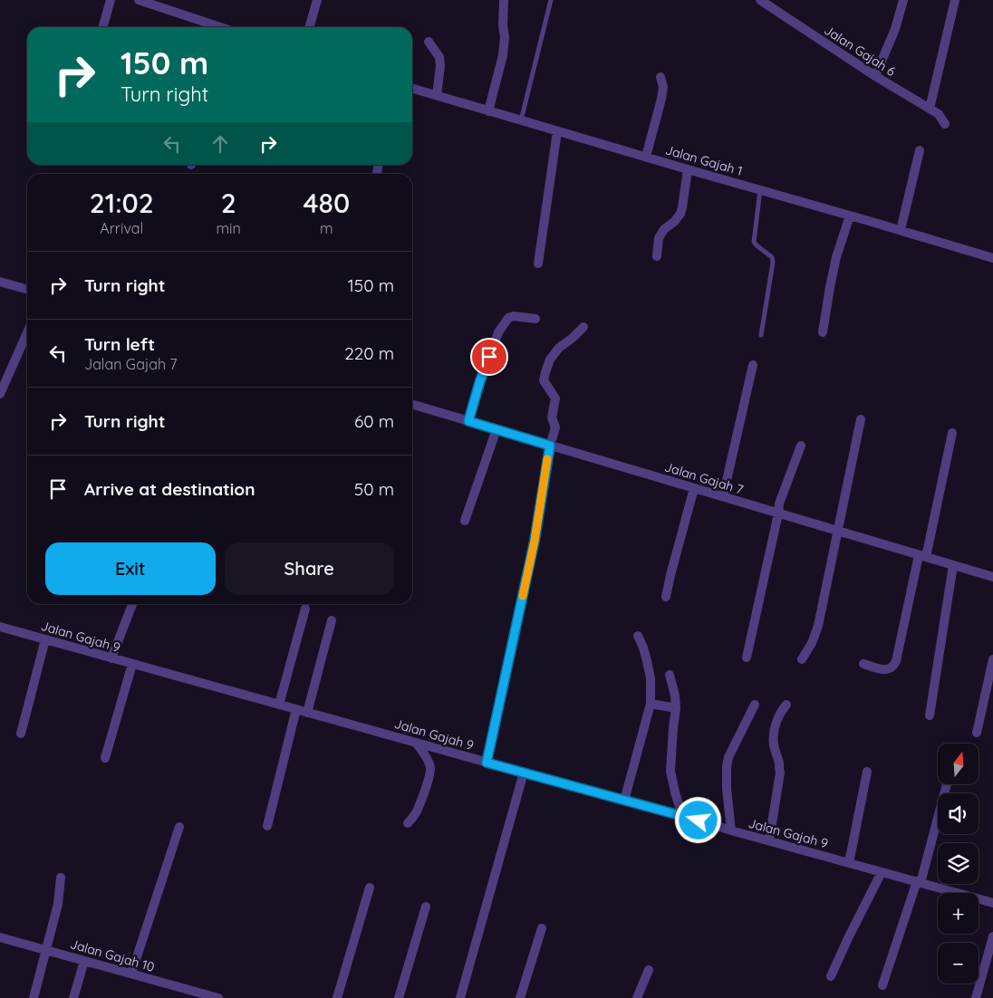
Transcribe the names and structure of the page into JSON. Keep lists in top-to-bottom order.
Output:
{
  "streets": {
    "street": [
      "Jalan Gajah 6",
      "Jalan Gajah 1",
      "Jalan Gajah 7",
      "Jalan Gajah 9",
      "Jalan Gajah 10"
    ]
  },
  "north": "top",
  "page": {
    "turn": ["150 m", "Turn right"],
    "eta": [
      "21:02",
      "Arrival",
      "2",
      "min",
      "480",
      "m"
    ],
    "list": [
      {
        "name": "Turn right",
        "value": "150 m"
      },
      {
        "name": "Turn left",
        "note": "Jalan Gajah 7",
        "value": "220 m"
      },
      {
        "name": "Turn right",
        "value": "60 m"
      },
      {
        "name": "Arrive at destination",
        "value": "50 m"
      }
    ],
    "buttons": ["Exit", "Share"],
    "map_buttons": ["+", "−"]
  }
}
